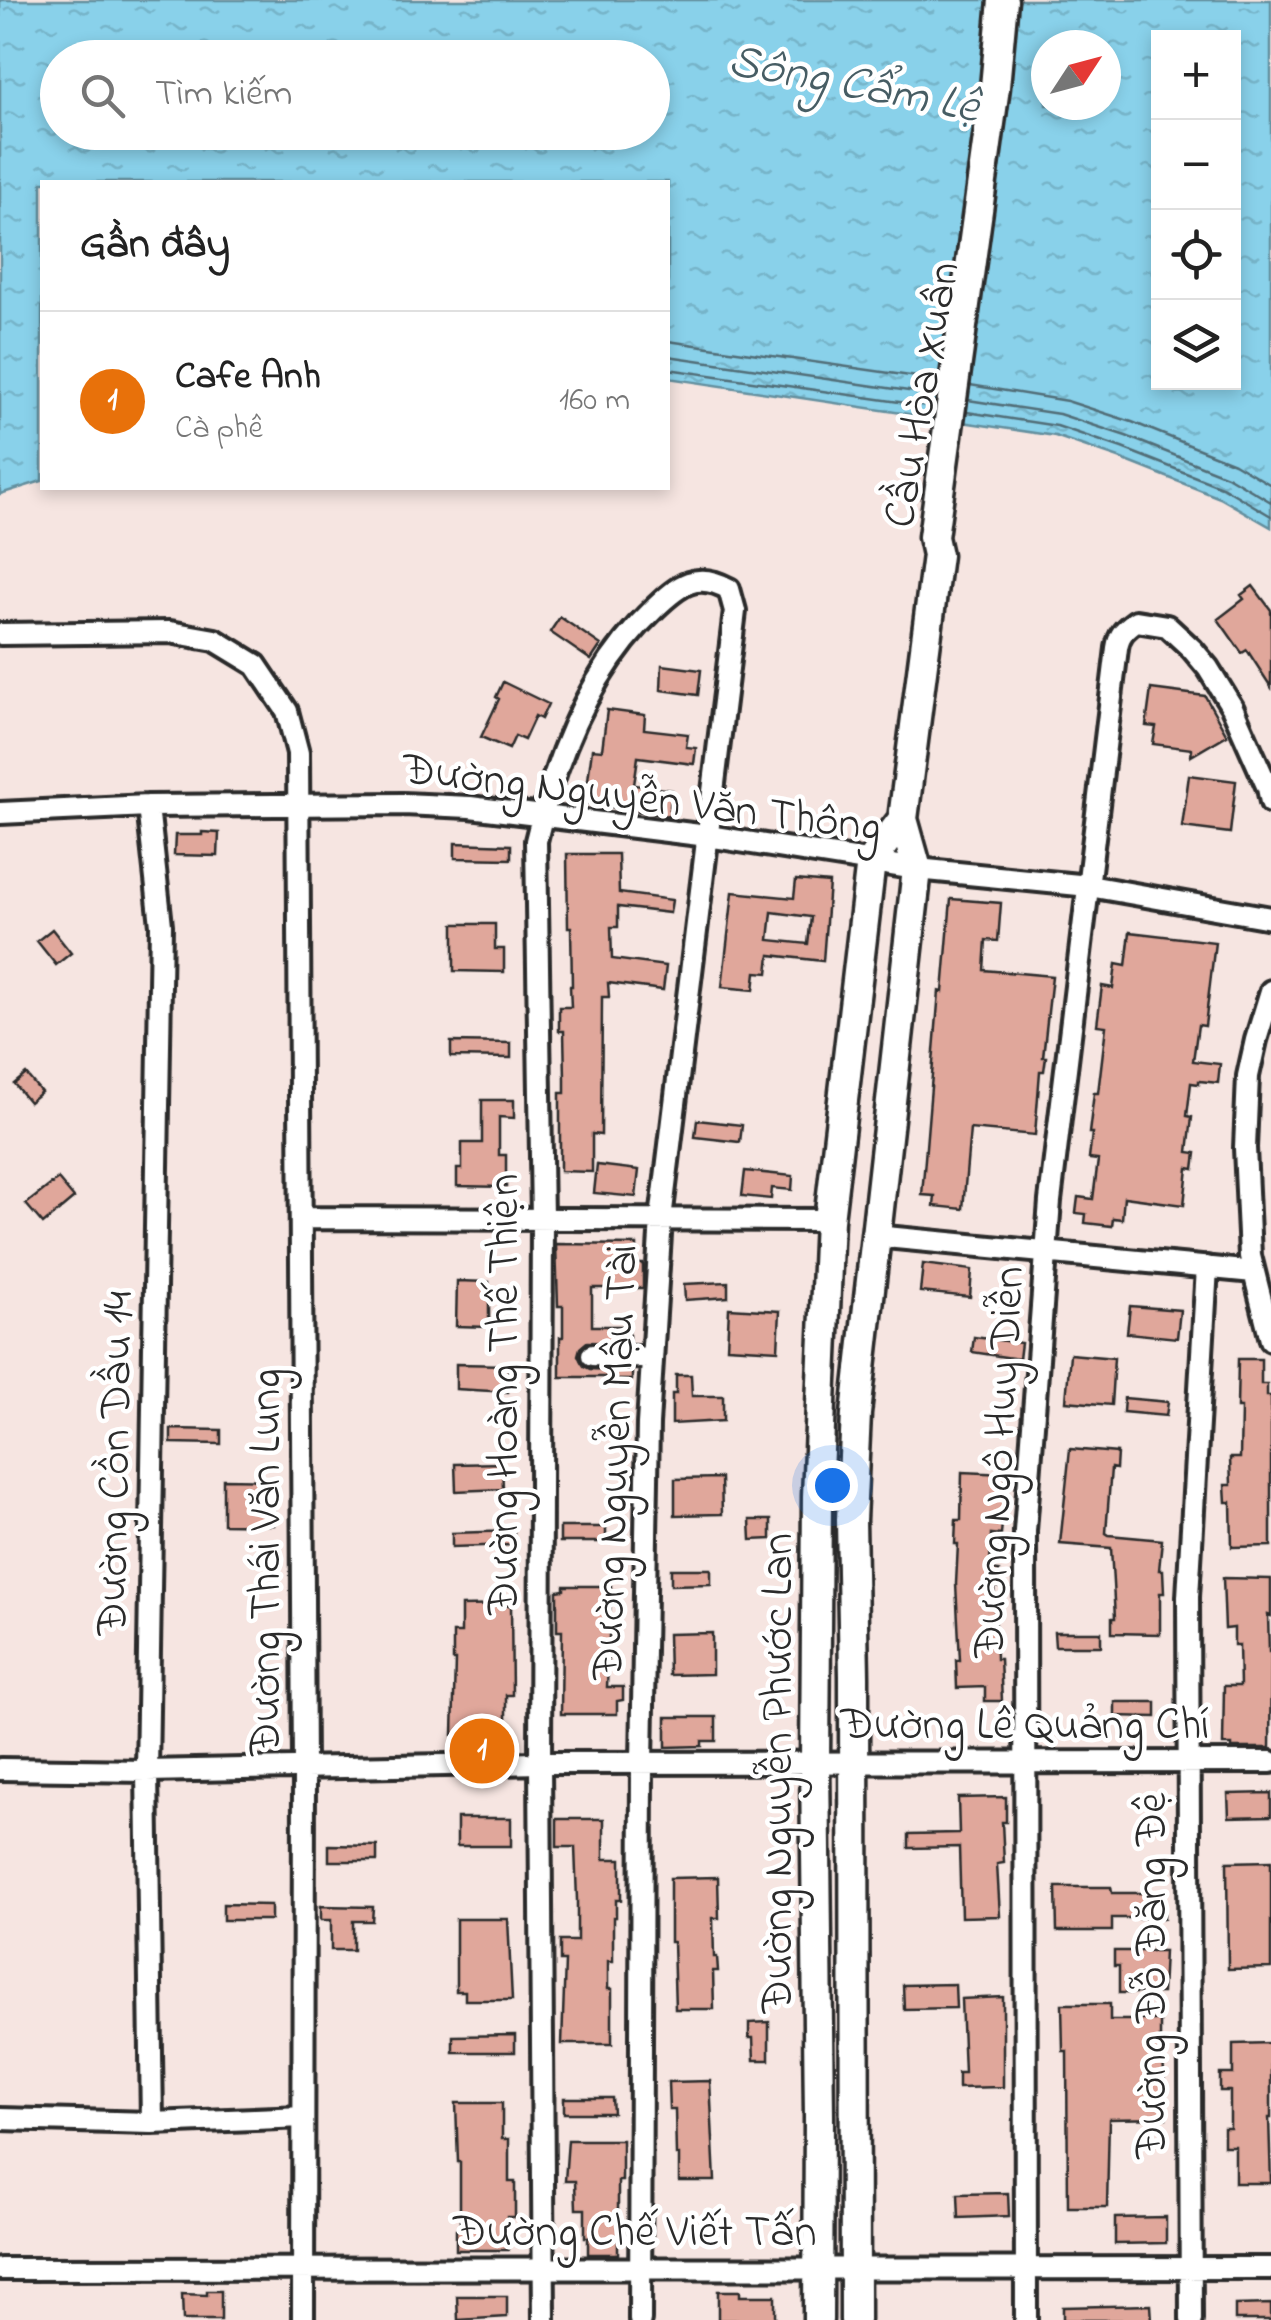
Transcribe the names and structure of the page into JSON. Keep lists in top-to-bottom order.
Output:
{
  "streets": {
    "main road": ["Cầu Hòa Xuân", "Đường Nguyễn Phước Lan"],
    "street": [
      "Đường Nguyễn Văn Thông",
      "Đường Hoàng Thế Thiện",
      "Đường Nguyễn Mậu Tài",
      "Đường Ngô Huy Diễn",
      "Đường Cồn Dầu 14",
      "Đường Thái Văn Lung",
      "Đường Lê Quảng Chí",
      "Đường Đỗ Đăng Đệ",
      "Đường Chế Viết Tấn"
    ]
  },
  "crossings": [
    ["Cầu Hòa Xuân", "Đường Nguyễn Phước Lan"],
    ["Đường Nguyễn Văn Thông", "Đường Hoàng Thế Thiện"],
    ["Đường Nguyễn Văn Thông", "Đường Nguyễn Mậu Tài"],
    ["Đường Nguyễn Văn Thông", "Đường Ngô Huy Diễn"],
    ["Đường Nguyễn Văn Thông", "Đường Cồn Dầu 14"],
    ["Đường Nguyễn Văn Thông", "Đường Thái Văn Lung"],
    ["Đường Nguyễn Văn Thông", "Đường Nguyễn Phước Lan"],
    ["Đường Hoàng Thế Thiện", "Đường Nguyễn Mậu Tài"],
    ["Đường Hoàng Thế Thiện", "Đường Lê Quảng Chí"],
    ["Đường Hoàng Thế Thiện", "Đường Chế Viết Tấn"],
    ["Đường Nguyễn Mậu Tài", "Đường Lê Quảng Chí"],
    ["Đường Nguyễn Mậu Tài", "Đường Chế Viết Tấn"],
    ["Đường Ngô Huy Diễn", "Đường Lê Quảng Chí"],
    ["Đường Ngô Huy Diễn", "Đường Chế Viết Tấn"],
    ["Đường Cồn Dầu 14", "Đường Lê Quảng Chí"],
    ["Đường Thái Văn Lung", "Đường Lê Quảng Chí"],
    ["Đường Thái Văn Lung", "Đường Chế Viết Tấn"],
    ["Đường Lê Quảng Chí", "Đường Nguyễn Phước Lan"],
    ["Đường Lê Quảng Chí", "Đường Đỗ Đăng Đệ"],
    ["Đường Nguyễn Phước Lan", "Đường Chế Viết Tấn"],
    ["Đường Đỗ Đăng Đệ", "Đường Chế Viết Tấn"]
  ],
  "water": ["Sông Cẩm Lệ"],
  "north": "top right",
  "page": {
    "map_buttons": ["+", "−"],
    "search": "Tìm kiếm",
    "heading": "Gần đây",
    "list": [
      {
        "mark": "1",
        "name": "Cafe Anh",
        "note": "Cà phê",
        "value": "160 m"
      }
    ],
    "pins": "1"
  }
}
